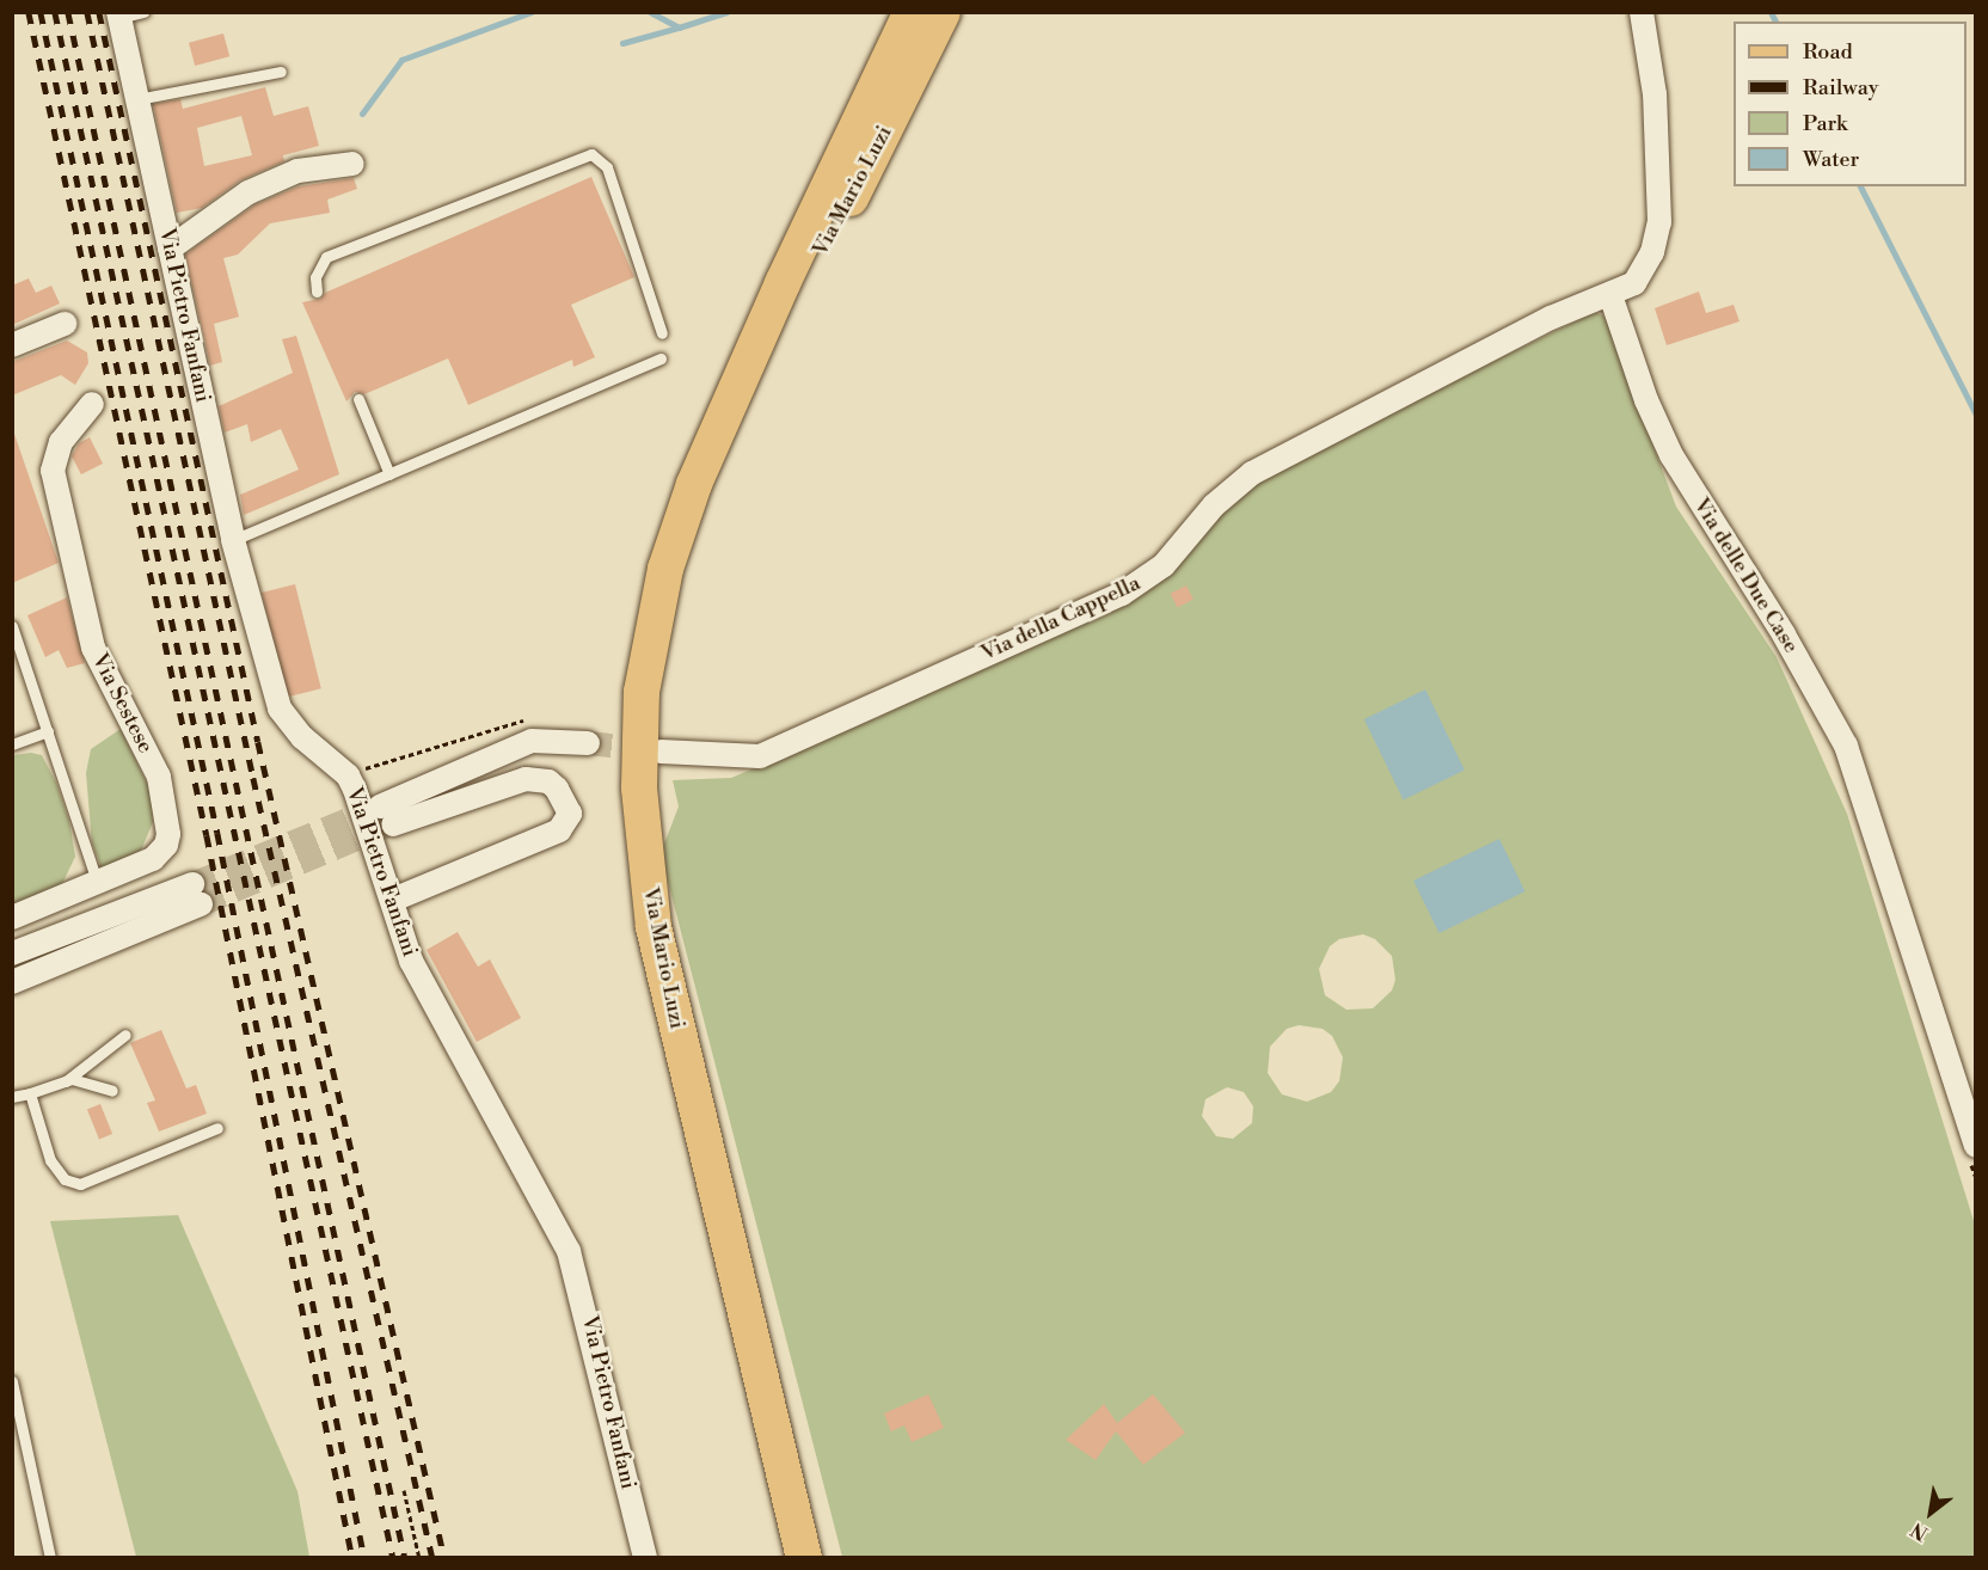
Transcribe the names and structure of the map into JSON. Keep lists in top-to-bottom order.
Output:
{
  "streets": {
    "main road": ["Via Mario Luzi"],
    "street": [
      "Via Pietro Fanfani",
      "Via delle Due Case",
      "Via della Cappella",
      "Via Sestese"
    ]
  },
  "crossings": [
    ["Via delle Due Case", "Via della Cappella"]
  ],
  "legend": [
    "Road",
    "Railway",
    "Park",
    "Water"
  ],
  "north": "bottom left"
}
